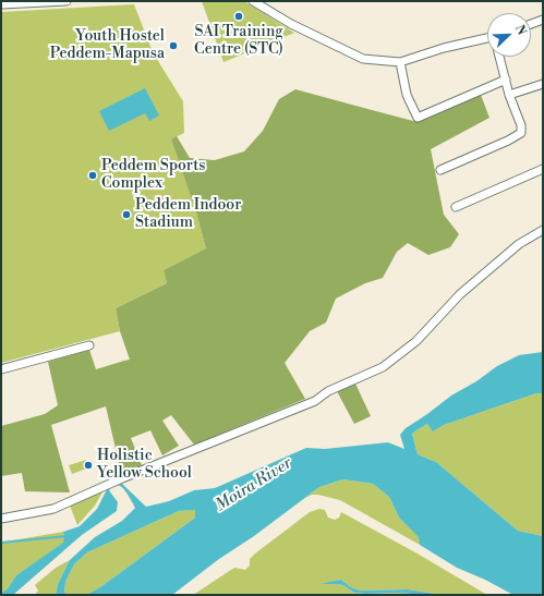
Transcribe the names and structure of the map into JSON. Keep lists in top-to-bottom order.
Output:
{
  "water": ["Moira River"],
  "places": [
    "SAI Training Centre (STC)",
    "Youth Hostel Peddem-Mapusa",
    "Peddem Sports Complex",
    "Peddem Indoor Stadium",
    "Holistic Yellow School"
  ],
  "north": "top right"
}
